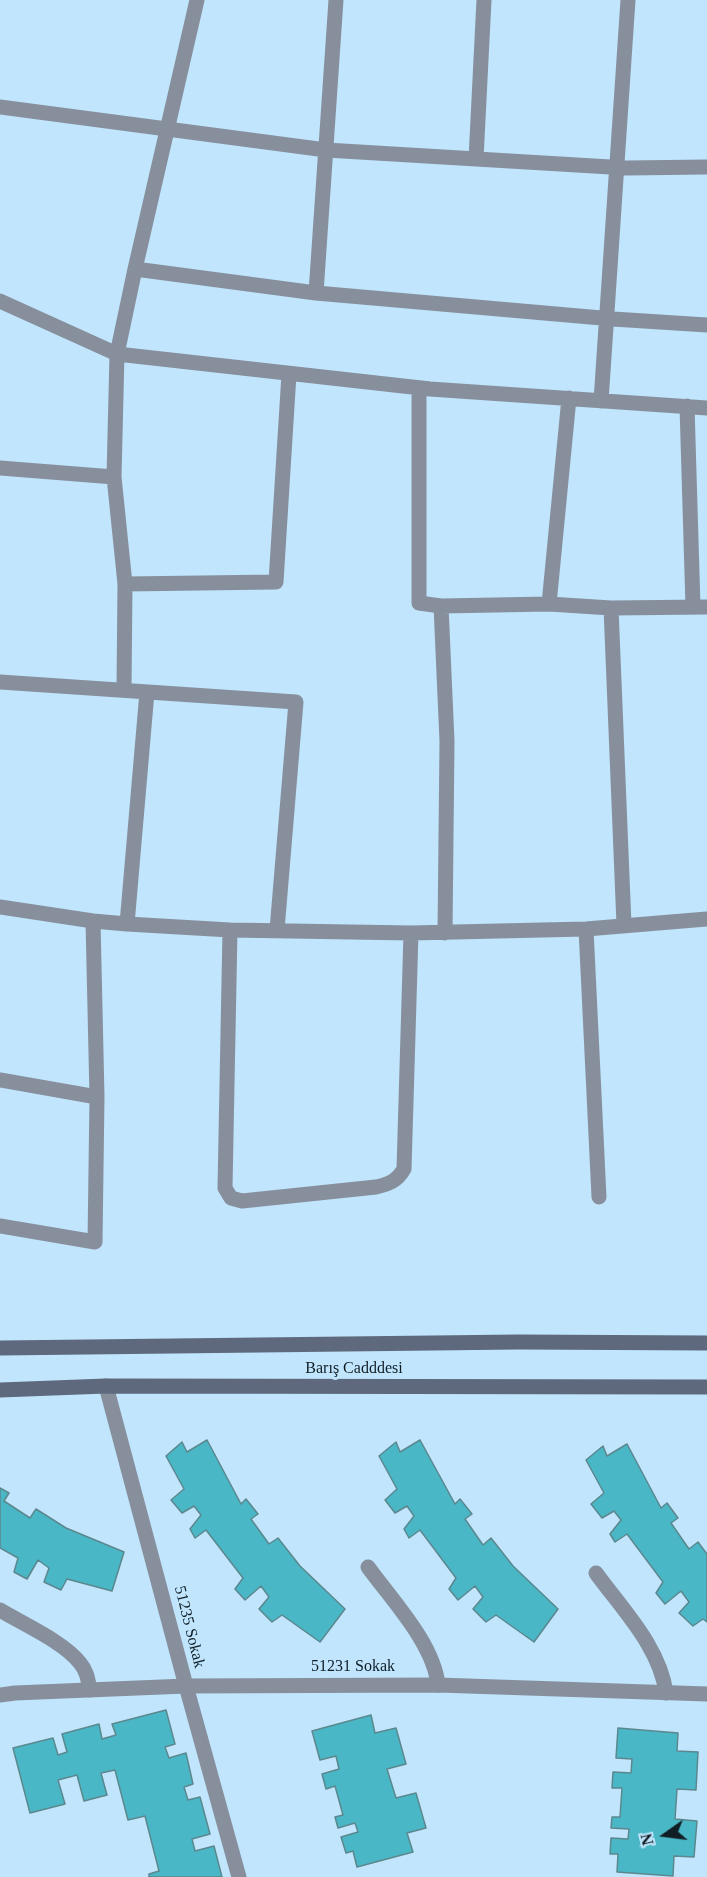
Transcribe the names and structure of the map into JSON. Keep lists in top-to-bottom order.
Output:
{
  "streets": {
    "main road": ["Barış Cadddesi"],
    "street": ["51235 Sokak", "51231 Sokak"]
  },
  "crossings": [
    ["Barış Cadddesi", "51235 Sokak"],
    ["51235 Sokak", "51231 Sokak"]
  ],
  "north": "left"
}
